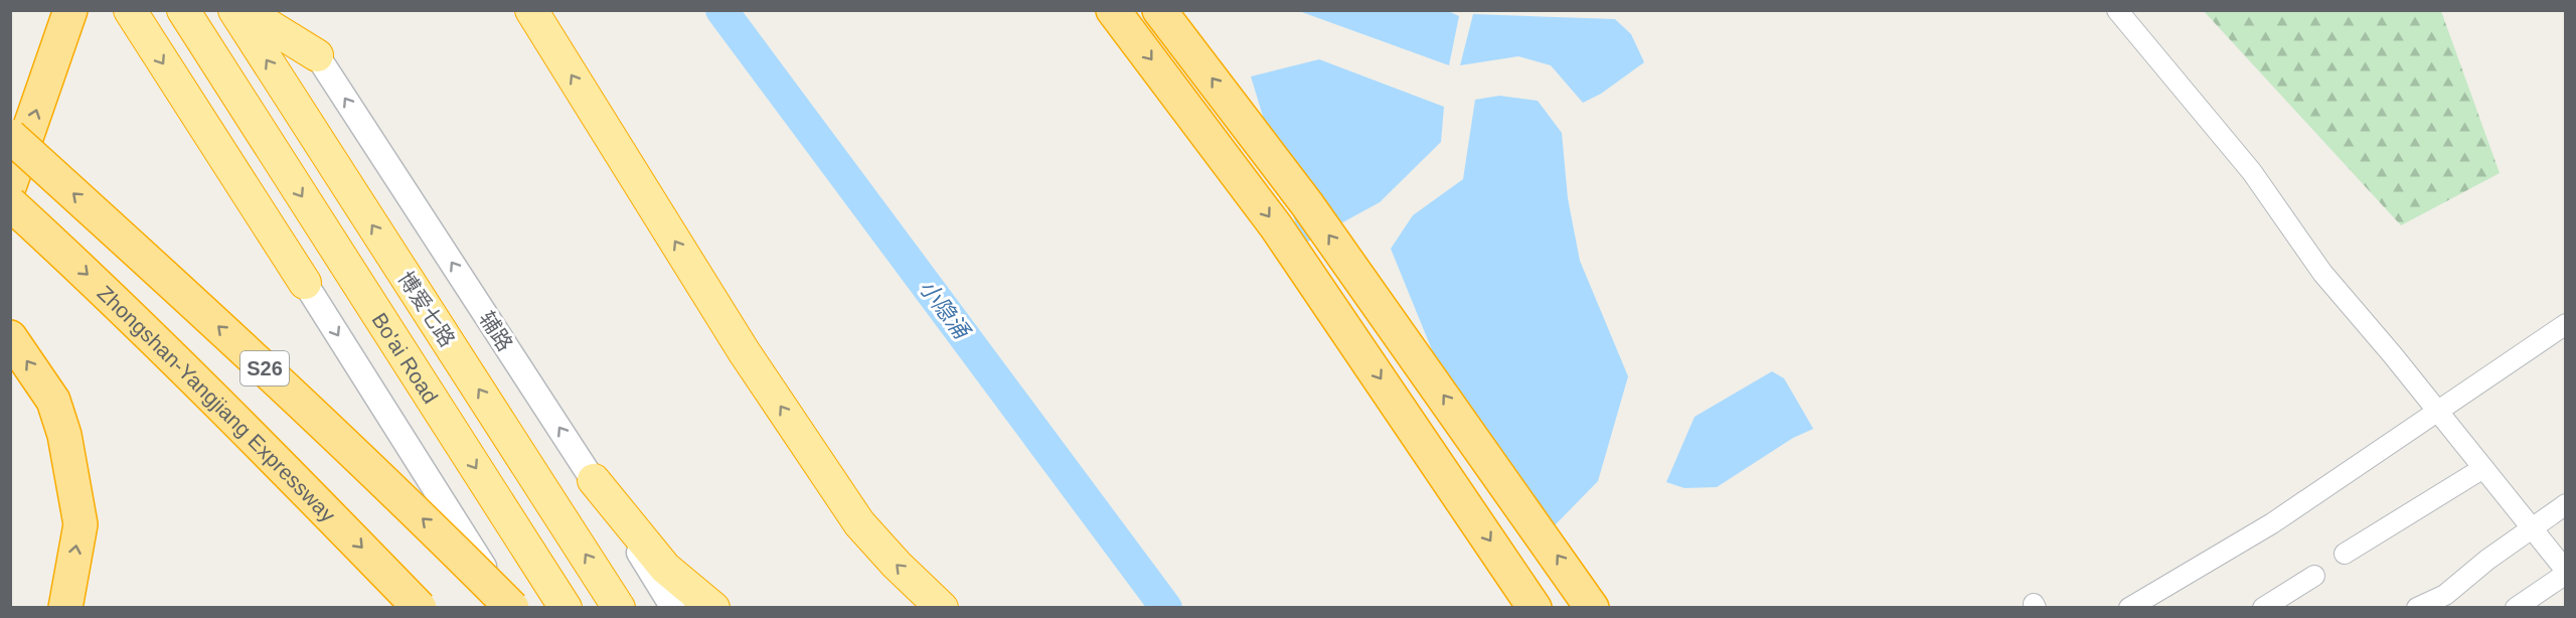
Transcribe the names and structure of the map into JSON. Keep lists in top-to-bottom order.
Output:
{
  "streets": {
    "highway": [
      "博爱七路",
      "Bo'ai Road",
      "S26",
      "Zhongshan-Yangjiang Expressway"
    ],
    "street": ["辅路"]
  },
  "water": ["小隐涌"]
}
